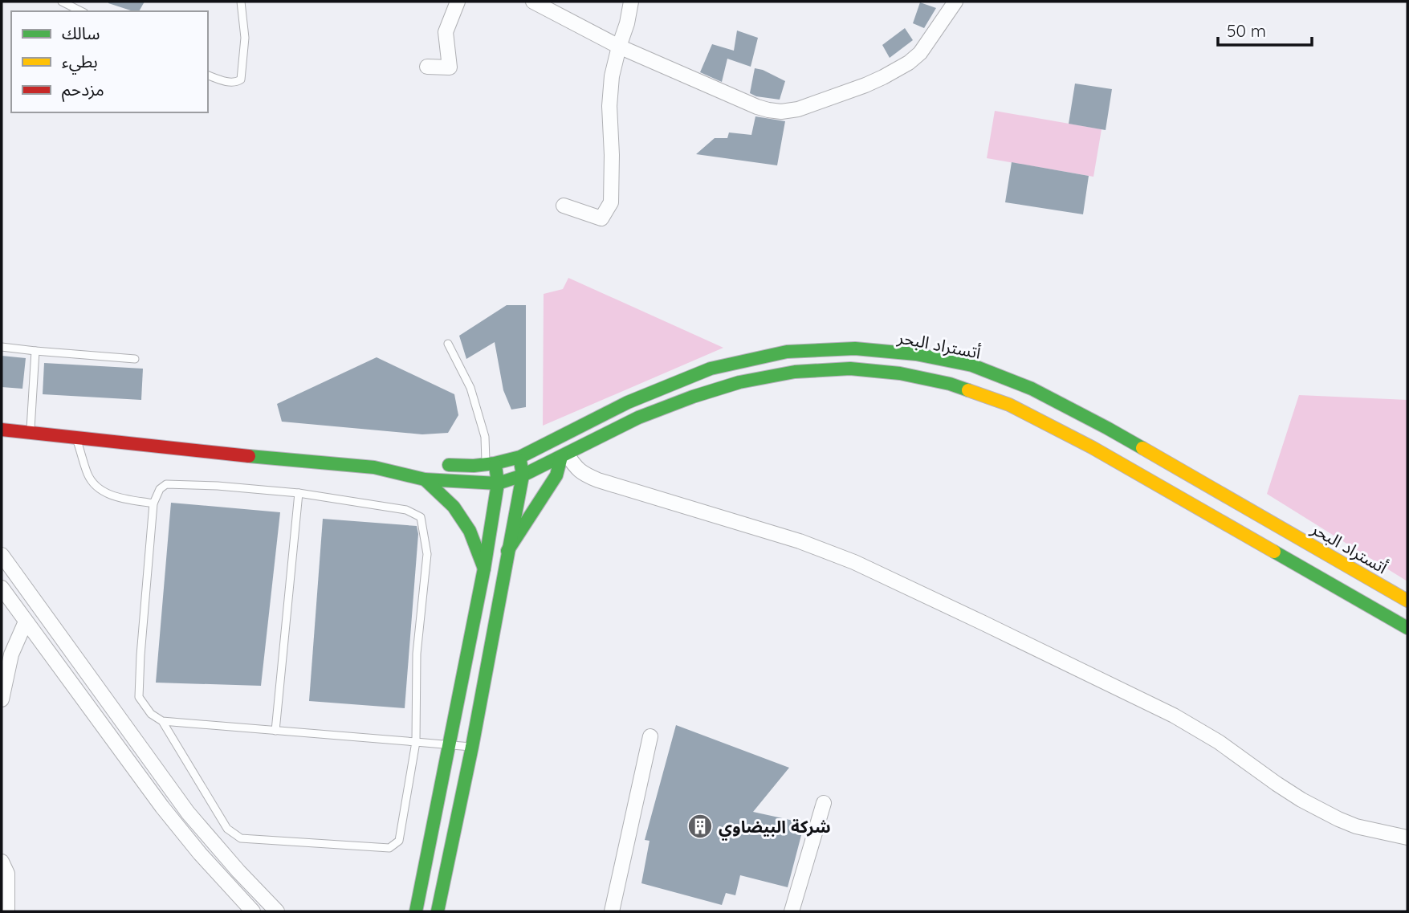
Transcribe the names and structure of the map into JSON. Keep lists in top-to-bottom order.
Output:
{
  "streets": {
    "main road": ["أتستراد البحر"]
  },
  "places": {
    "building": ["شركة البيضاوي"]
  },
  "legend": ["سالك", "بطيء", "مزدحم"],
  "scale_bar": "50 m"
}
